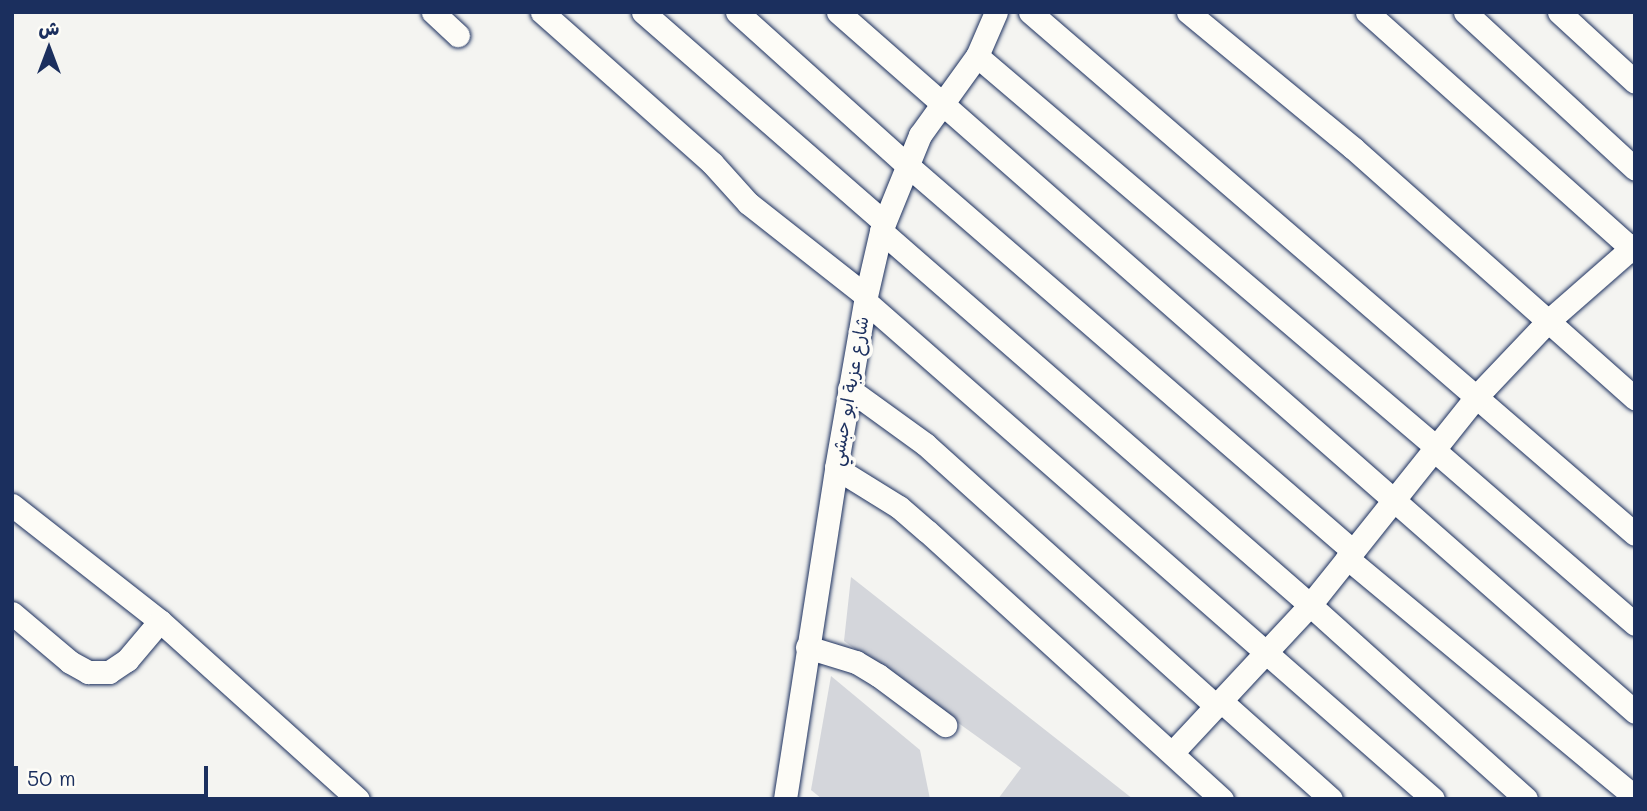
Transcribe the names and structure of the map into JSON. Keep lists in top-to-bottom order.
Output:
{
  "streets": {
    "street": ["شارع عزبة ابو حبشي"]
  },
  "scale_bar": "50 m",
  "north": "top"
}
